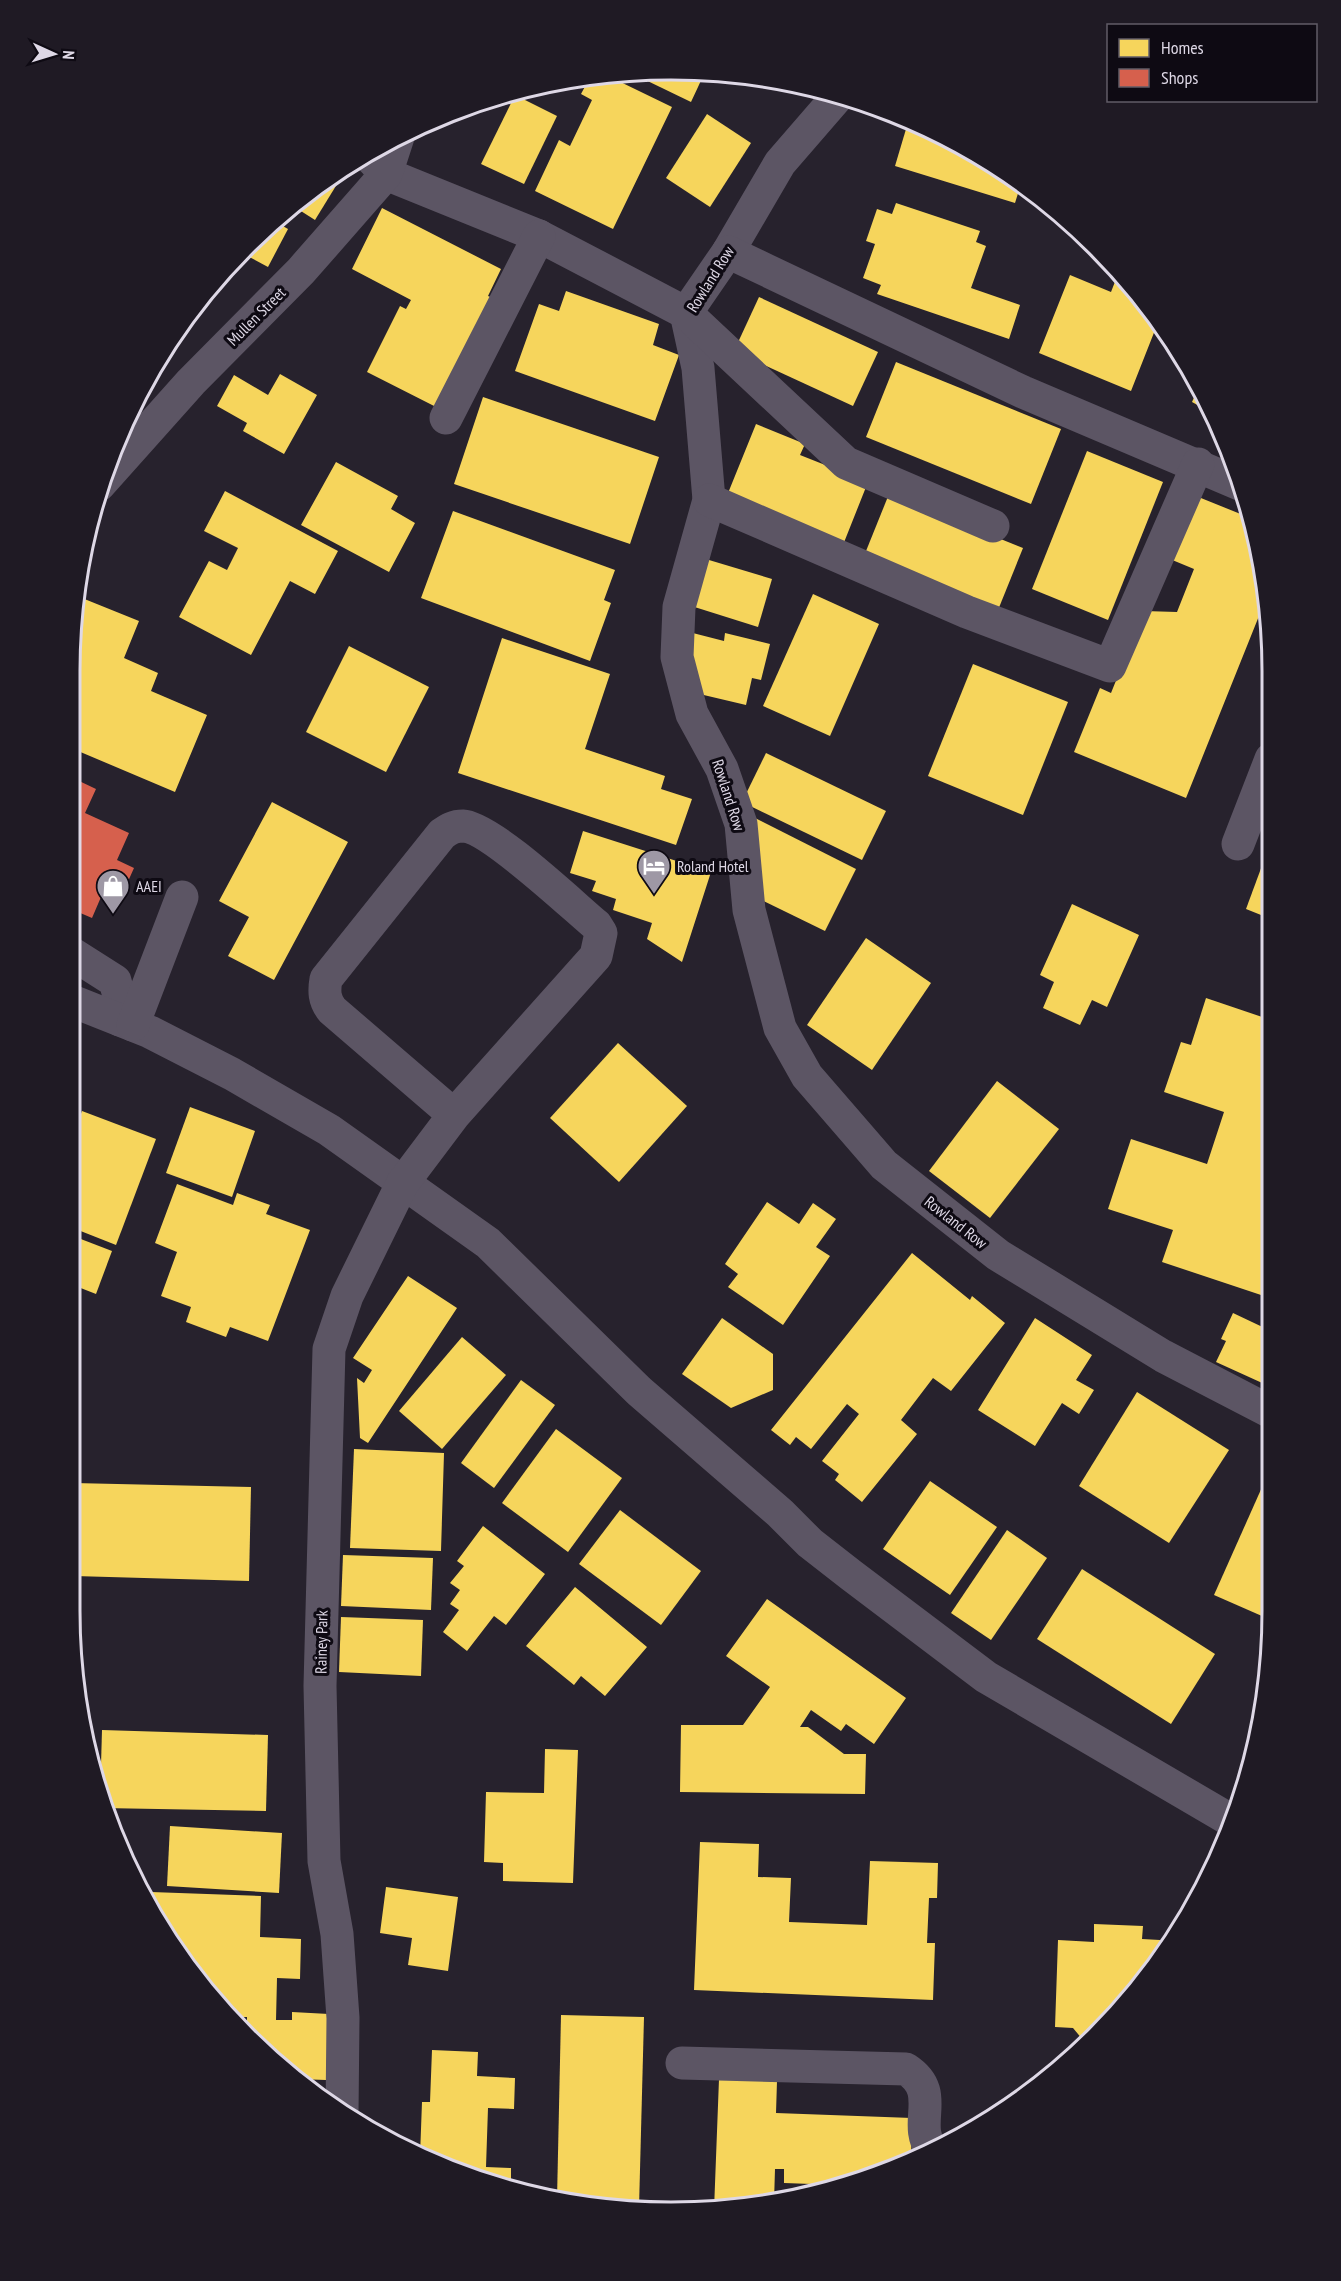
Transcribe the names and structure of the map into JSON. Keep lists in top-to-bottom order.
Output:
{
  "streets": {
    "street": ["Rowland Row", "Mullen Street", "Rainey Park"]
  },
  "places": {
    "hotel": ["Roland Hotel"],
    "shop": ["AAEI"]
  },
  "legend": ["Homes", "Shops"],
  "north": "right"
}
